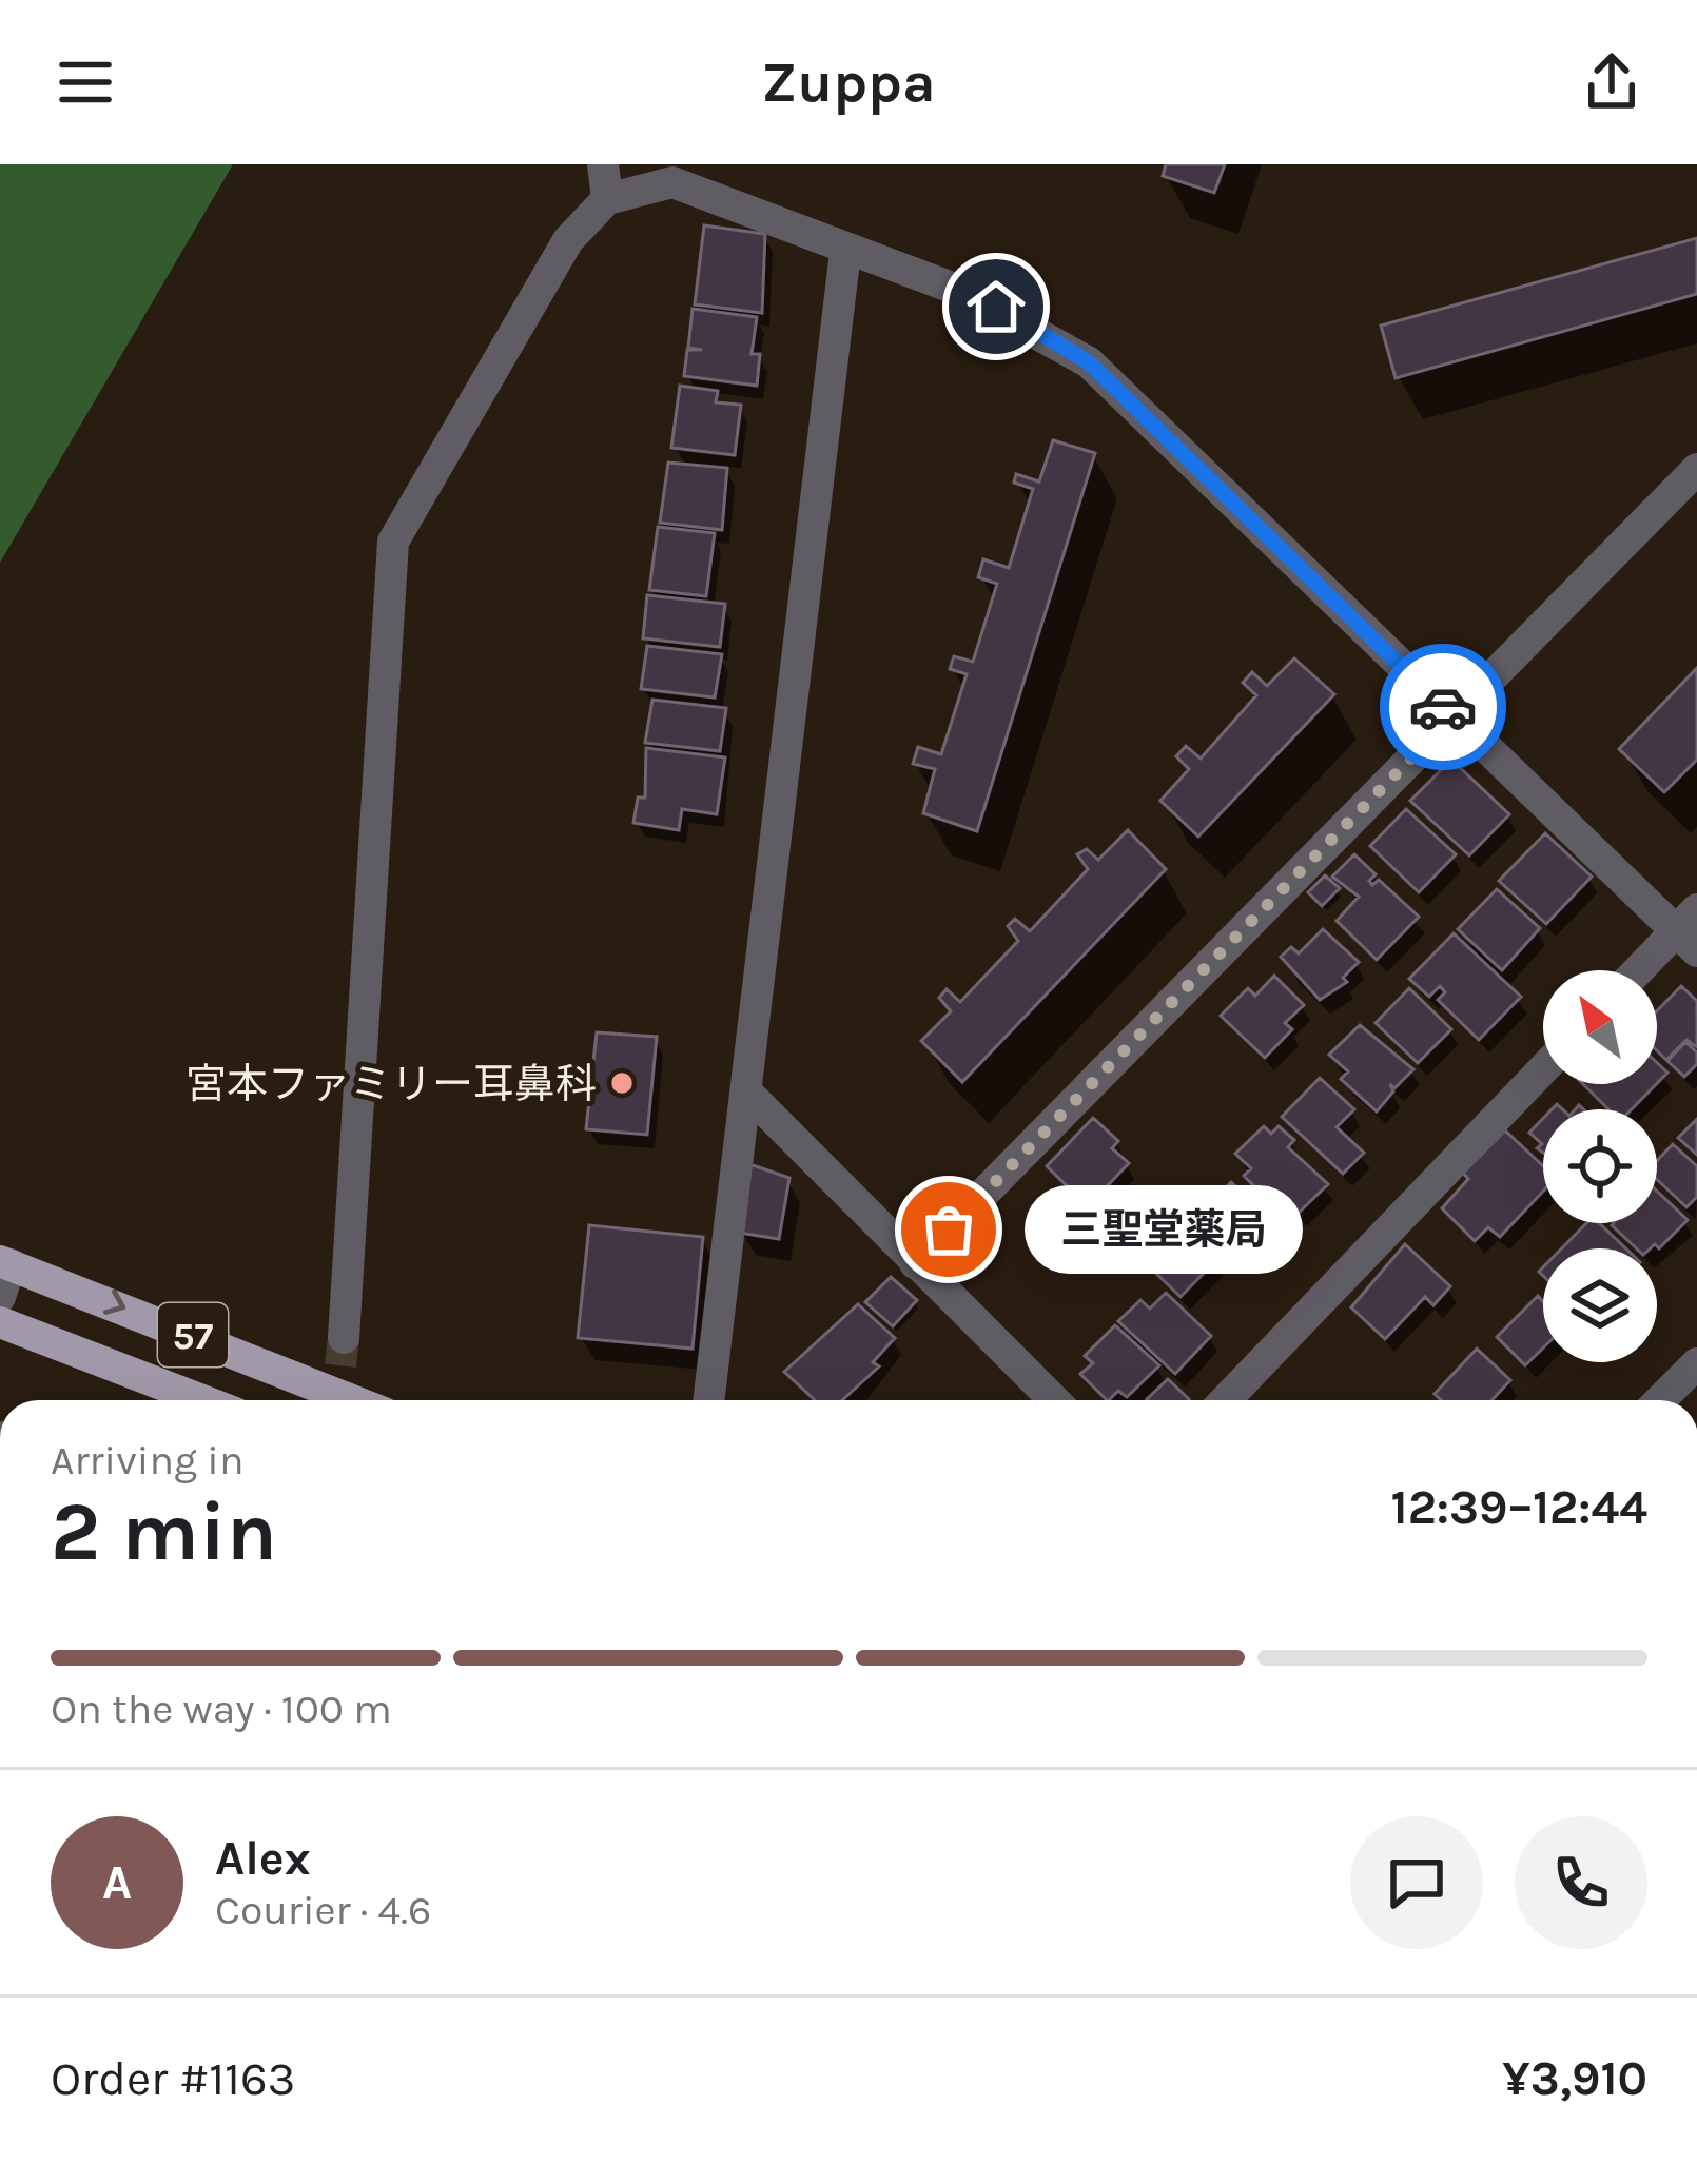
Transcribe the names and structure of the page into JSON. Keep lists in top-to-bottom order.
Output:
{
  "streets": {
    "main road": ["57"]
  },
  "places": ["宮本ファミリー耳鼻科", "三聖堂薬局"],
  "north": "top left",
  "page": {
    "header": "Zuppa",
    "bubble": "三聖堂薬局",
    "heading": ["2 min", "Arriving in", "12:39–12:44"],
    "panel": [
      "Alex",
      "Courier · 4.6",
      "Order #1163",
      "¥3,910"
    ],
    "bar": "On the way · 100 m",
    "round": "A"
  }
}
